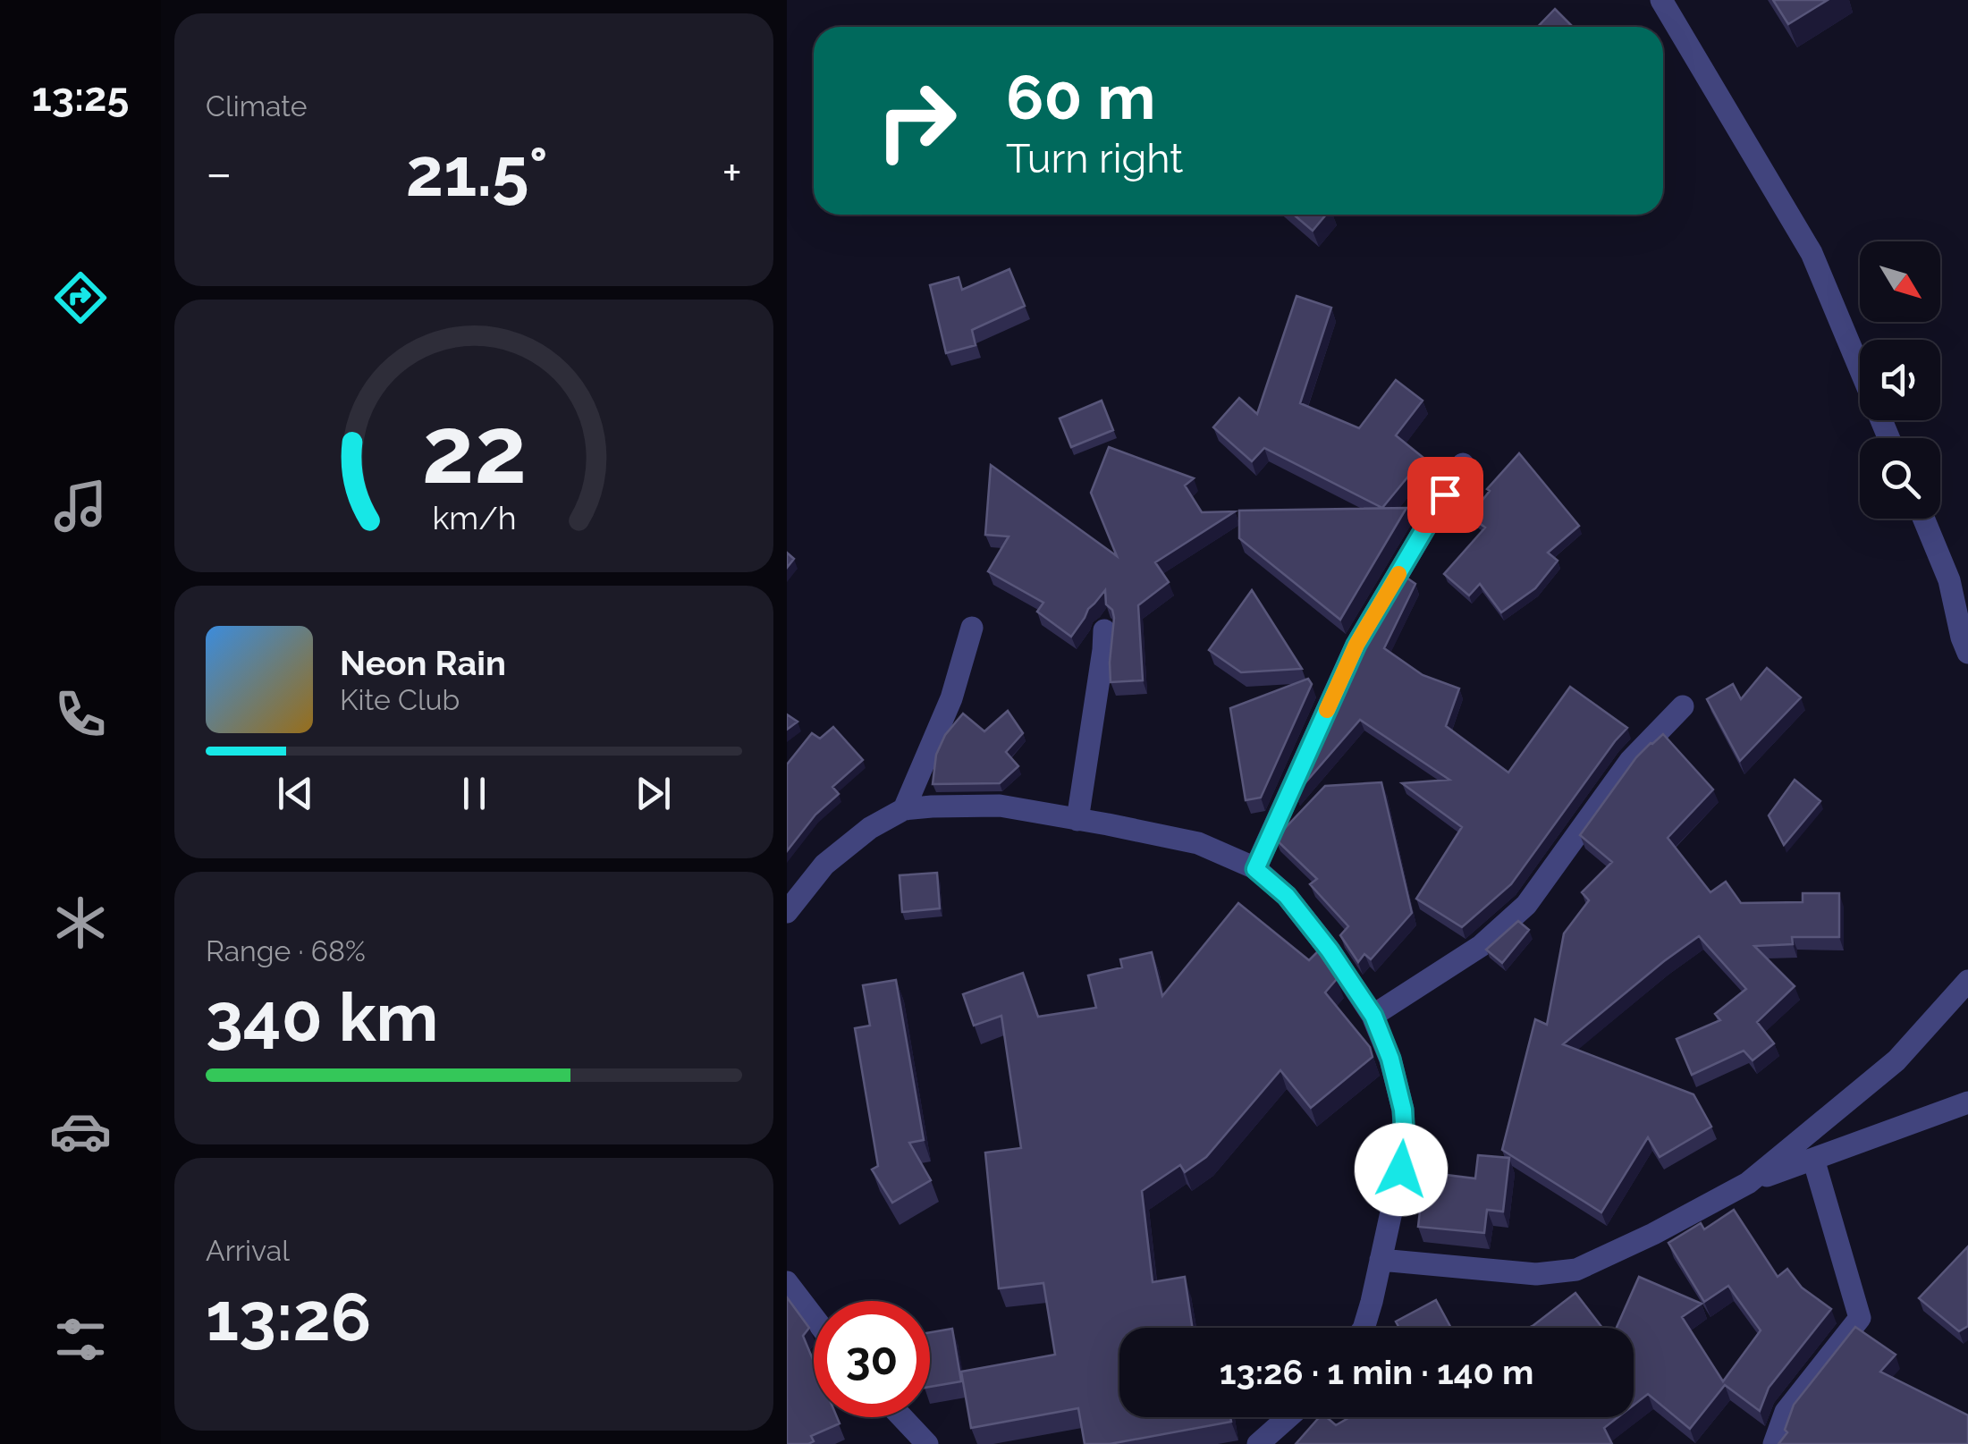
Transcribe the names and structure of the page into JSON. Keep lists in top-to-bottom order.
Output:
{
  "north": "bottom right",
  "page": {
    "tabs": "13:25",
    "tile": [
      "Climate",
      ["Range · 68%", "340 km"],
      ["Arrival", "13:26"]
    ],
    "turn": ["60 m", "Turn right"],
    "heat": ["−", "21.5°", "+"],
    "song": ["Neon Rain", "Kite Club"],
    "limit": "30",
    "trip": "13:26 · 1 min · 140 m",
    "gauge": ["22", "km/h"]
  }
}
